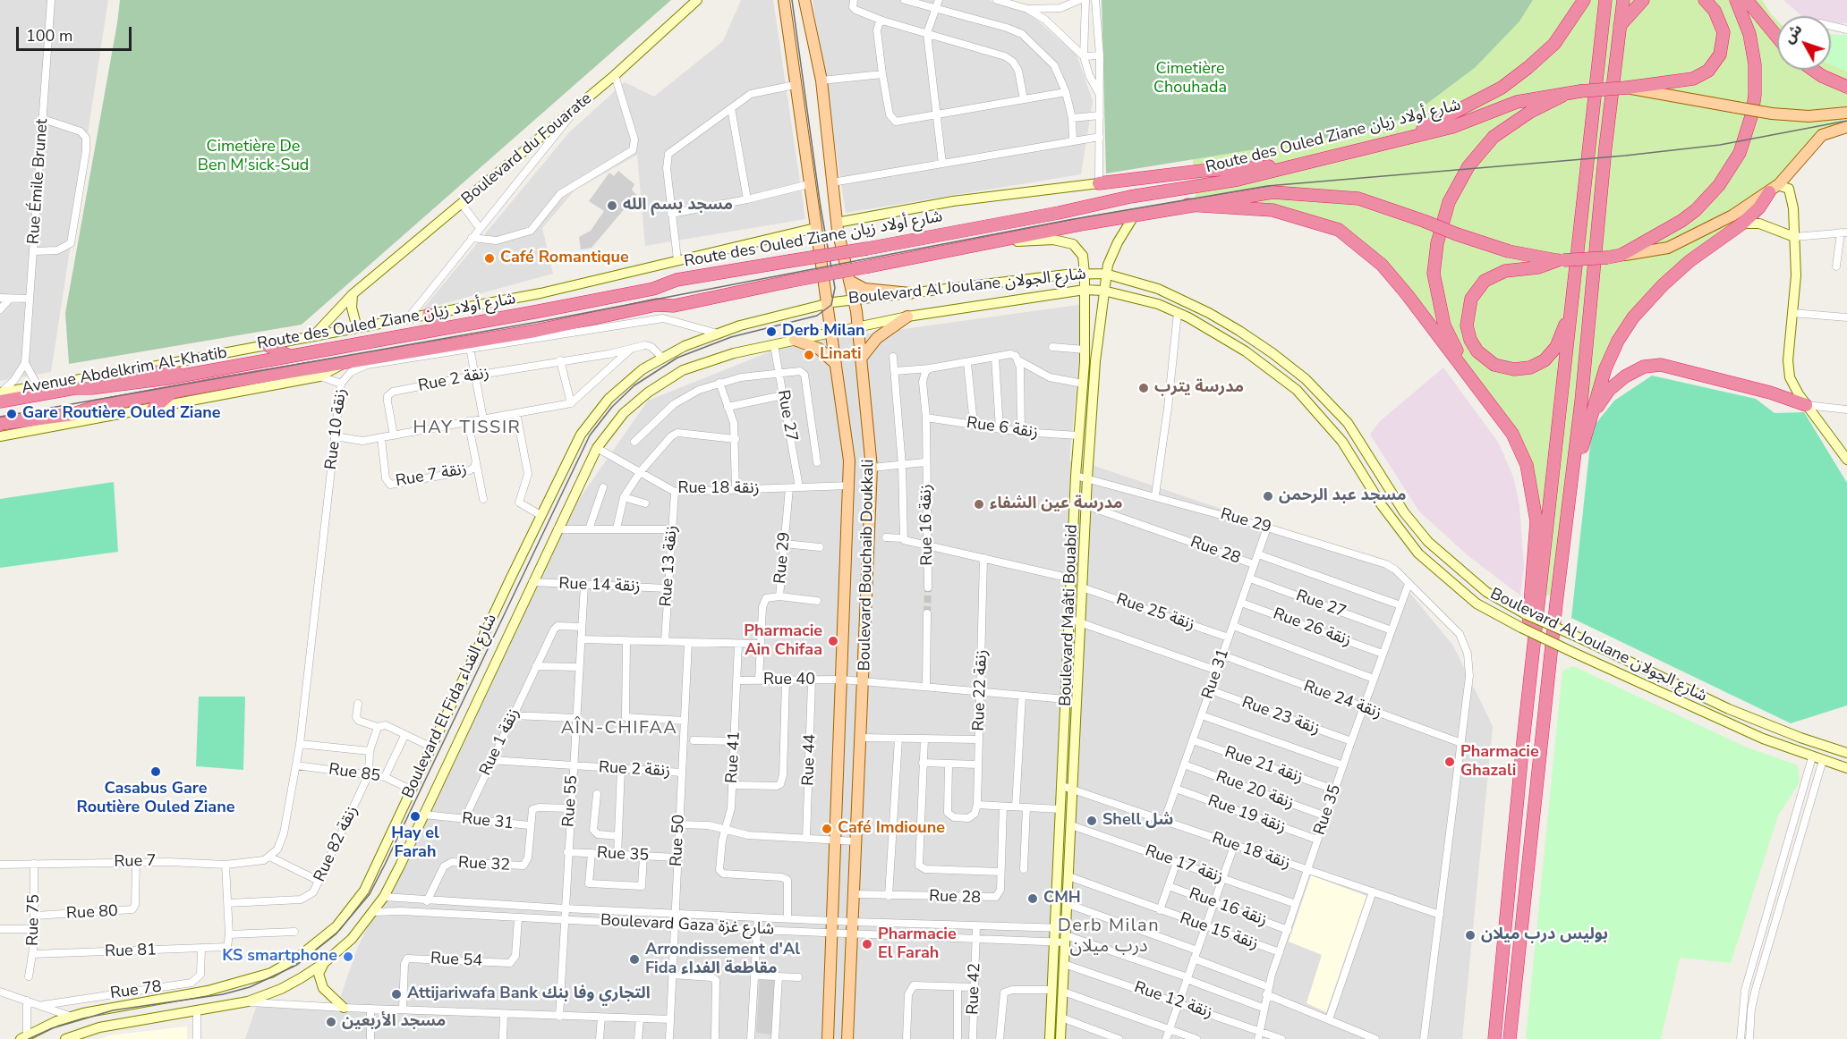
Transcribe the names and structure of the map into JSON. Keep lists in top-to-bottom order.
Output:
{
  "streets": {
    "highway": ["Route des Ouled Ziane شارع أولاد زيان"],
    "main road": [
      "Boulevard du Fouarate",
      "Boulevard Al Joulane شارع الجولان",
      "Avenue Abdelkrim Al-Khatib",
      "Boulevard Bouchaib Doukkali",
      "Boulevard Maâti Bouabid",
      "Boulevard El Fida شارع الفداء"
    ],
    "street": [
      "Rue Émile Brunet",
      "Rue 2 زنقة",
      "Rue 27",
      "Rue 6 زنقة",
      "Rue 10 زنقة",
      "Rue 7 زنقة",
      "Rue 18 زنقة",
      "Rue 29",
      "Rue 16 زنقة",
      "Rue 28",
      "Rue 13 زنقة",
      "Rue 14 زنقة",
      "Rue 25 زنقة",
      "Rue 26 زنقة",
      "Rue 31",
      "Rue 40",
      "Rue 22 زنقة",
      "Rue 24 زنقة",
      "Rue 23 زنقة",
      "Rue 1 زنقة",
      "Rue 41",
      "Rue 44",
      "Rue 21 زنقة",
      "Rue 85",
      "Rue 20 زنقة",
      "Rue 55",
      "Rue 35",
      "Rue 19 زنقة",
      "Rue 50",
      "Rue 82 زنقة",
      "Rue 7",
      "Rue 32",
      "Rue 17 زنقة",
      "Rue 80",
      "Rue 75",
      "Boulevard Gaza شارع غزة",
      "Rue 15 زنقة",
      "Rue 81",
      "Rue 54",
      "Rue 42",
      "Rue 78",
      "Rue 12 زنقة"
    ]
  },
  "crossings": [
    ["Route des Ouled Ziane شارع أولاد زيان", "Boulevard Maâti Bouabid"],
    ["Boulevard du Fouarate", "Avenue Abdelkrim Al-Khatib"],
    ["Boulevard Al Joulane شارع الجولان", "Boulevard Bouchaib Doukkali"],
    ["Boulevard Al Joulane شارع الجولان", "Boulevard Maâti Bouabid"],
    ["Boulevard Al Joulane شارع الجولان", "Boulevard El Fida شارع الفداء"],
    ["Avenue Abdelkrim Al-Khatib", "Boulevard Bouchaib Doukkali"],
    ["Rue 2 زنقة", "Boulevard El Fida شارع الفداء"],
    ["Rue 2 زنقة", "Rue 1 زنقة"],
    ["Rue 2 زنقة", "Rue 55"],
    ["Rue 2 زنقة", "Rue 50"],
    ["Rue 27", "Rue 18 زنقة"],
    ["Rue 27", "Rue 31"],
    ["Rue 27", "Boulevard El Fida شارع الفداء"],
    ["Rue 27", "Rue 35"],
    ["Rue 6 زنقة", "Rue 16 زنقة"],
    ["Rue 6 زنقة", "Boulevard Maâti Bouabid"],
    ["Rue 10 زنقة", "Boulevard El Fida شارع الفداء"],
    ["Rue 10 زنقة", "Rue 85"],
    ["Rue 10 زنقة", "Rue 7"],
    ["Rue 18 زنقة", "Rue 29"],
    ["Rue 18 زنقة", "Boulevard Bouchaib Doukkali"],
    ["Rue 18 زنقة", "Rue 13 زنقة"],
    ["Rue 18 زنقة", "Boulevard Maâti Bouabid"],
    ["Rue 18 زنقة", "Rue 31"],
    ["Rue 18 زنقة", "Boulevard El Fida شارع الفداء"],
    ["Rue 18 زنقة", "Rue 35"],
    ["Rue 29", "Boulevard Maâti Bouabid"],
    ["Rue 29", "Rue 31"],
    ["Rue 29", "Rue 40"],
    ["Rue 29", "Rue 24 زنقة"],
    ["Rue 29", "Rue 35"],
    ["Rue 16 زنقة", "Rue 35"],
    ["Rue 16 زنقة", "Rue 17 زنقة"],
    ["Rue 16 زنقة", "Rue 15 زنقة"],
    ["Rue 28", "Boulevard Bouchaib Doukkali"],
    ["Rue 28", "Boulevard Maâti Bouabid"],
    ["Rue 28", "Rue 31"],
    ["Rue 28", "Rue 35"],
    ["Boulevard Bouchaib Doukkali", "Rue 40"],
    ["Boulevard Bouchaib Doukkali", "Boulevard El Fida شارع الفداء"],
    ["Boulevard Bouchaib Doukkali", "Boulevard Gaza شارع غزة"],
    ["Rue 13 زنقة", "Rue 14 زنقة"],
    ["Rue 14 زنقة", "Boulevard El Fida شارع الفداء"],
    ["Rue 14 زنقة", "Rue 55"],
    ["Rue 25 زنقة", "Boulevard Maâti Bouabid"],
    ["Rue 25 زنقة", "Rue 31"],
    ["Boulevard Maâti Bouabid", "Rue 17 زنقة"],
    ["Boulevard Maâti Bouabid", "Boulevard Gaza شارع غزة"],
    ["Boulevard Maâti Bouabid", "Rue 15 زنقة"],
    ["Boulevard Maâti Bouabid", "Rue 12 زنقة"],
    ["Rue 26 زنقة", "Rue 31"],
    ["Rue 26 زنقة", "Rue 35"],
    ["Rue 31", "Rue 24 زنقة"],
    ["Rue 31", "Boulevard El Fida شارع الفداء"],
    ["Rue 31", "Rue 23 زنقة"],
    ["Rue 31", "Rue 1 زنقة"],
    ["Rue 31", "Rue 21 زنقة"],
    ["Rue 31", "Rue 20 زنقة"],
    ["Rue 31", "Rue 55"],
    ["Rue 31", "Rue 19 زنقة"],
    ["Rue 31", "Rue 32"],
    ["Rue 40", "Rue 41"],
    ["Rue 40", "Rue 44"],
    ["Rue 24 زنقة", "Rue 35"],
    ["Boulevard El Fida شارع الفداء", "Rue 85"],
    ["Boulevard El Fida شارع الفداء", "Boulevard Gaza شارع غزة"],
    ["Boulevard El Fida شارع الفداء", "Rue 78"],
    ["Rue 23 زنقة", "Rue 35"],
    ["Rue 1 زنقة", "Rue 55"],
    ["Rue 41", "Rue 44"],
    ["Rue 41", "Boulevard Gaza شارع غزة"],
    ["Rue 21 زنقة", "Rue 35"],
    ["Rue 85", "Rue 82 زنقة"],
    ["Rue 20 زنقة", "Rue 35"],
    ["Rue 55", "Rue 35"],
    ["Rue 55", "Boulevard Gaza شارع غزة"],
    ["Rue 35", "Rue 19 زنقة"],
    ["Rue 35", "Rue 50"],
    ["Rue 35", "Rue 17 زنقة"],
    ["Rue 35", "Rue 15 زنقة"],
    ["Rue 35", "Rue 12 زنقة"],
    ["Rue 50", "Boulevard Gaza شارع غزة"],
    ["Rue 7", "Rue 80"],
    ["Rue 7", "Rue 75"],
    ["Rue 32", "Boulevard Gaza شارع غزة"],
    ["Rue 80", "Rue 75"],
    ["Rue 75", "Rue 81"],
    ["Boulevard Gaza شارع غزة", "Rue 54"],
    ["Boulevard Gaza شارع غزة", "Rue 42"],
    ["Rue 81", "Rue 78"]
  ],
  "districts": ["HAY TISSIR", "AÎN-CHIFAA", "Derb Milan درب ميلان"],
  "parks": ["Cimetière Chouhada", "Cimetière De Ben M'sick-Sud"],
  "places": [
    "مسجد بسم الله",
    "Café Romantique",
    "Derb Milan",
    "Linati",
    "مدرسة يترب",
    "Gare Routière Ouled Ziane",
    "مسجد عبد الرحمن",
    "مدرسة عين الشفاء",
    "Pharmacie Ain Chifaa",
    "Pharmacie Ghazali",
    "Casabus Gare Routière Ouled Ziane",
    "Hay el Farah",
    "Shell شل",
    "Café Imdioune",
    "CMH",
    "بوليس درب ميلان",
    "Pharmacie El Farah",
    "KS smartphone",
    "Arrondissement d'Al Fida مقاطعة الفداء",
    "Attijariwafa Bank التجاري وفا بنك",
    "مسجد الأربعين"
  ],
  "scale_bar": "100 m",
  "north": "top left"
}
